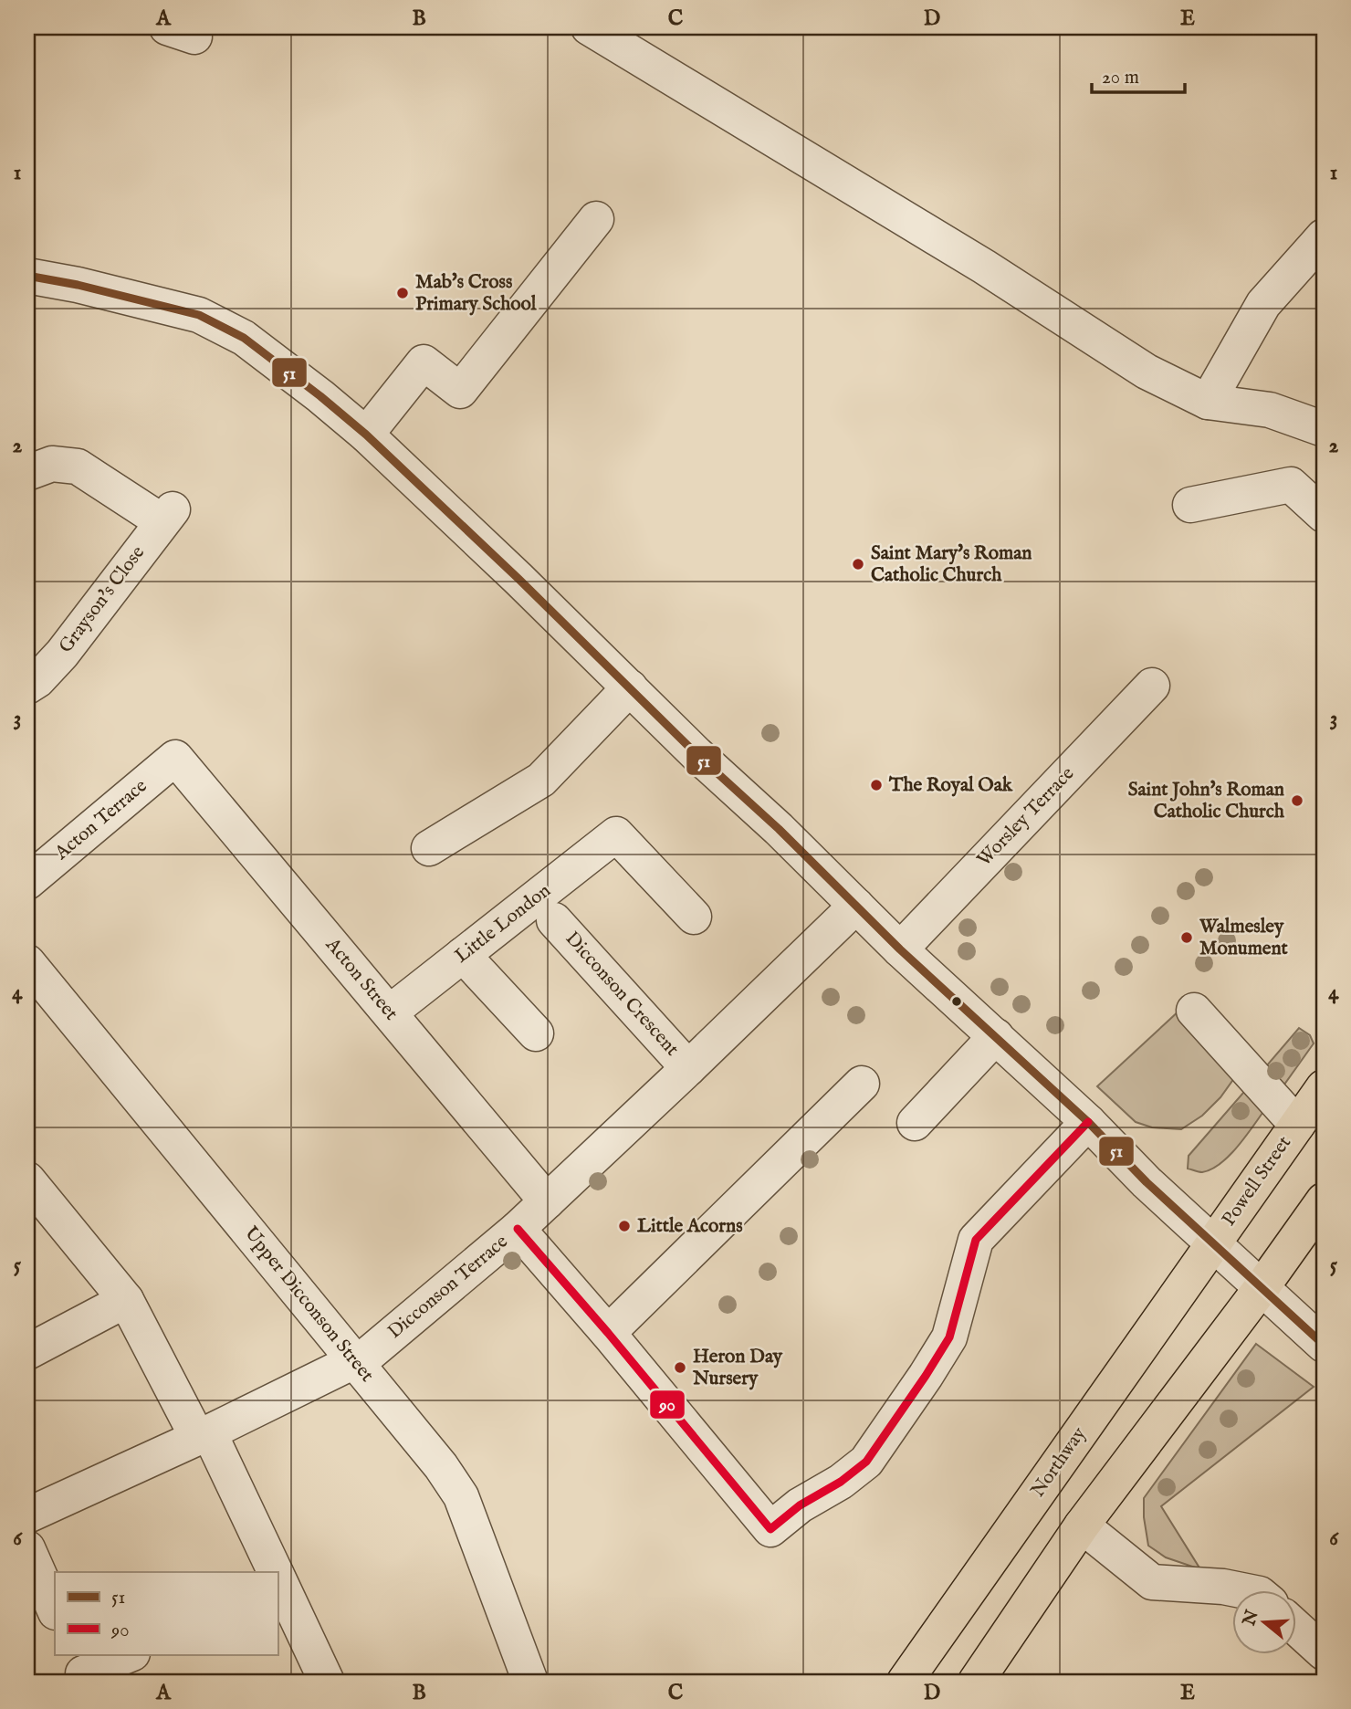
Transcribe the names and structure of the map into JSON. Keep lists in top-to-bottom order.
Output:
{
  "streets": {
    "main road": ["Powell Street", "Northway"],
    "street": [
      "Grayson's Close",
      "Worsley Terrace",
      "Acton Terrace",
      "Little London",
      "Acton Street",
      "Dicconson Crescent",
      "Dicconson Terrace",
      "Upper Dicconson Street"
    ]
  },
  "crossings": [
    ["Acton Terrace", "Acton Street"],
    ["Little London", "Acton Street"],
    ["Acton Street", "Dicconson Terrace"],
    ["Dicconson Crescent", "Dicconson Terrace"],
    ["Powell Street", "Northway"],
    ["Dicconson Terrace", "Upper Dicconson Street"]
  ],
  "places": [
    "Mab's Cross Primary School",
    "Saint Mary's Roman Catholic Church",
    "The Royal Oak",
    "Saint John's Roman Catholic Church",
    "Walmesley Monument",
    "Little Acorns",
    "Heron Day Nursery"
  ],
  "lines": ["transit line 51", "transit line 90"],
  "legend": ["51", "90"],
  "scale_bar": "20 m",
  "north": "left",
  "grid": {
    "columns": [
      "A",
      "B",
      "C",
      "D",
      "E"
    ],
    "rows": [
      "1",
      "2",
      "3",
      "4",
      "5",
      "6"
    ]
  }
}
